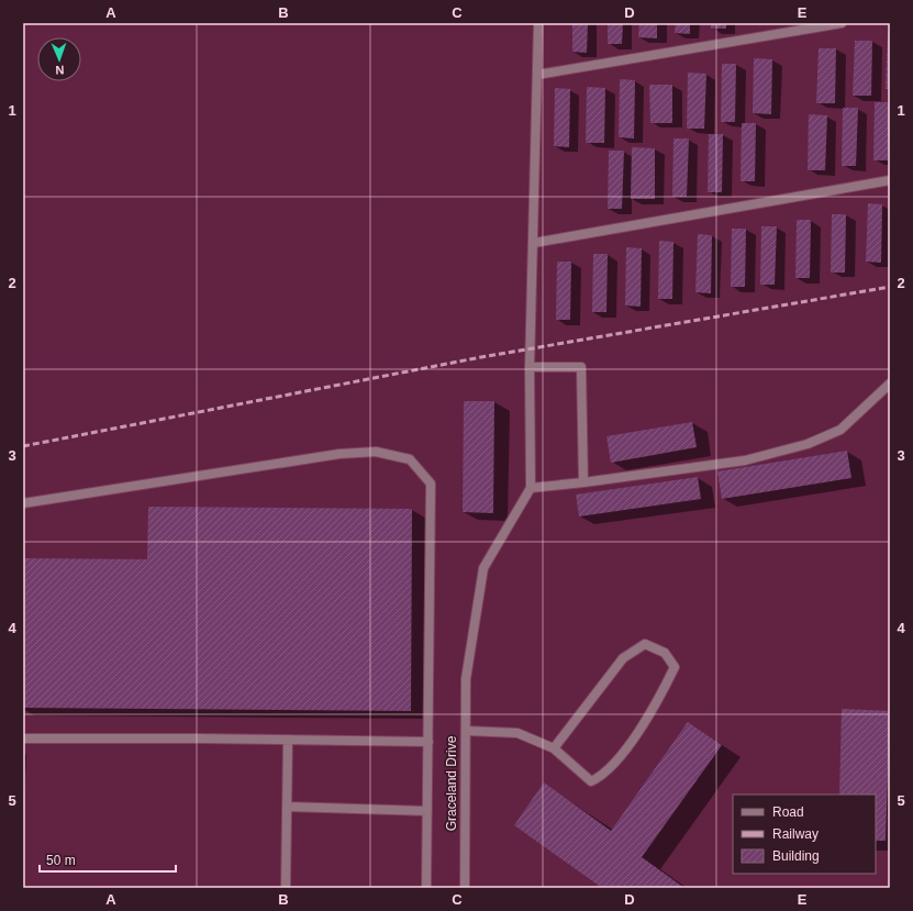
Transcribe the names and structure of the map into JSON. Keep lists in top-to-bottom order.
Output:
{
  "streets": {
    "street": ["Graceland Drive"]
  },
  "legend": ["Road", "Railway", "Building"],
  "scale_bar": "50 m",
  "north": "bottom",
  "grid": {
    "columns": [
      "A",
      "B",
      "C",
      "D",
      "E"
    ],
    "rows": [
      "1",
      "2",
      "3",
      "4",
      "5"
    ]
  }
}
